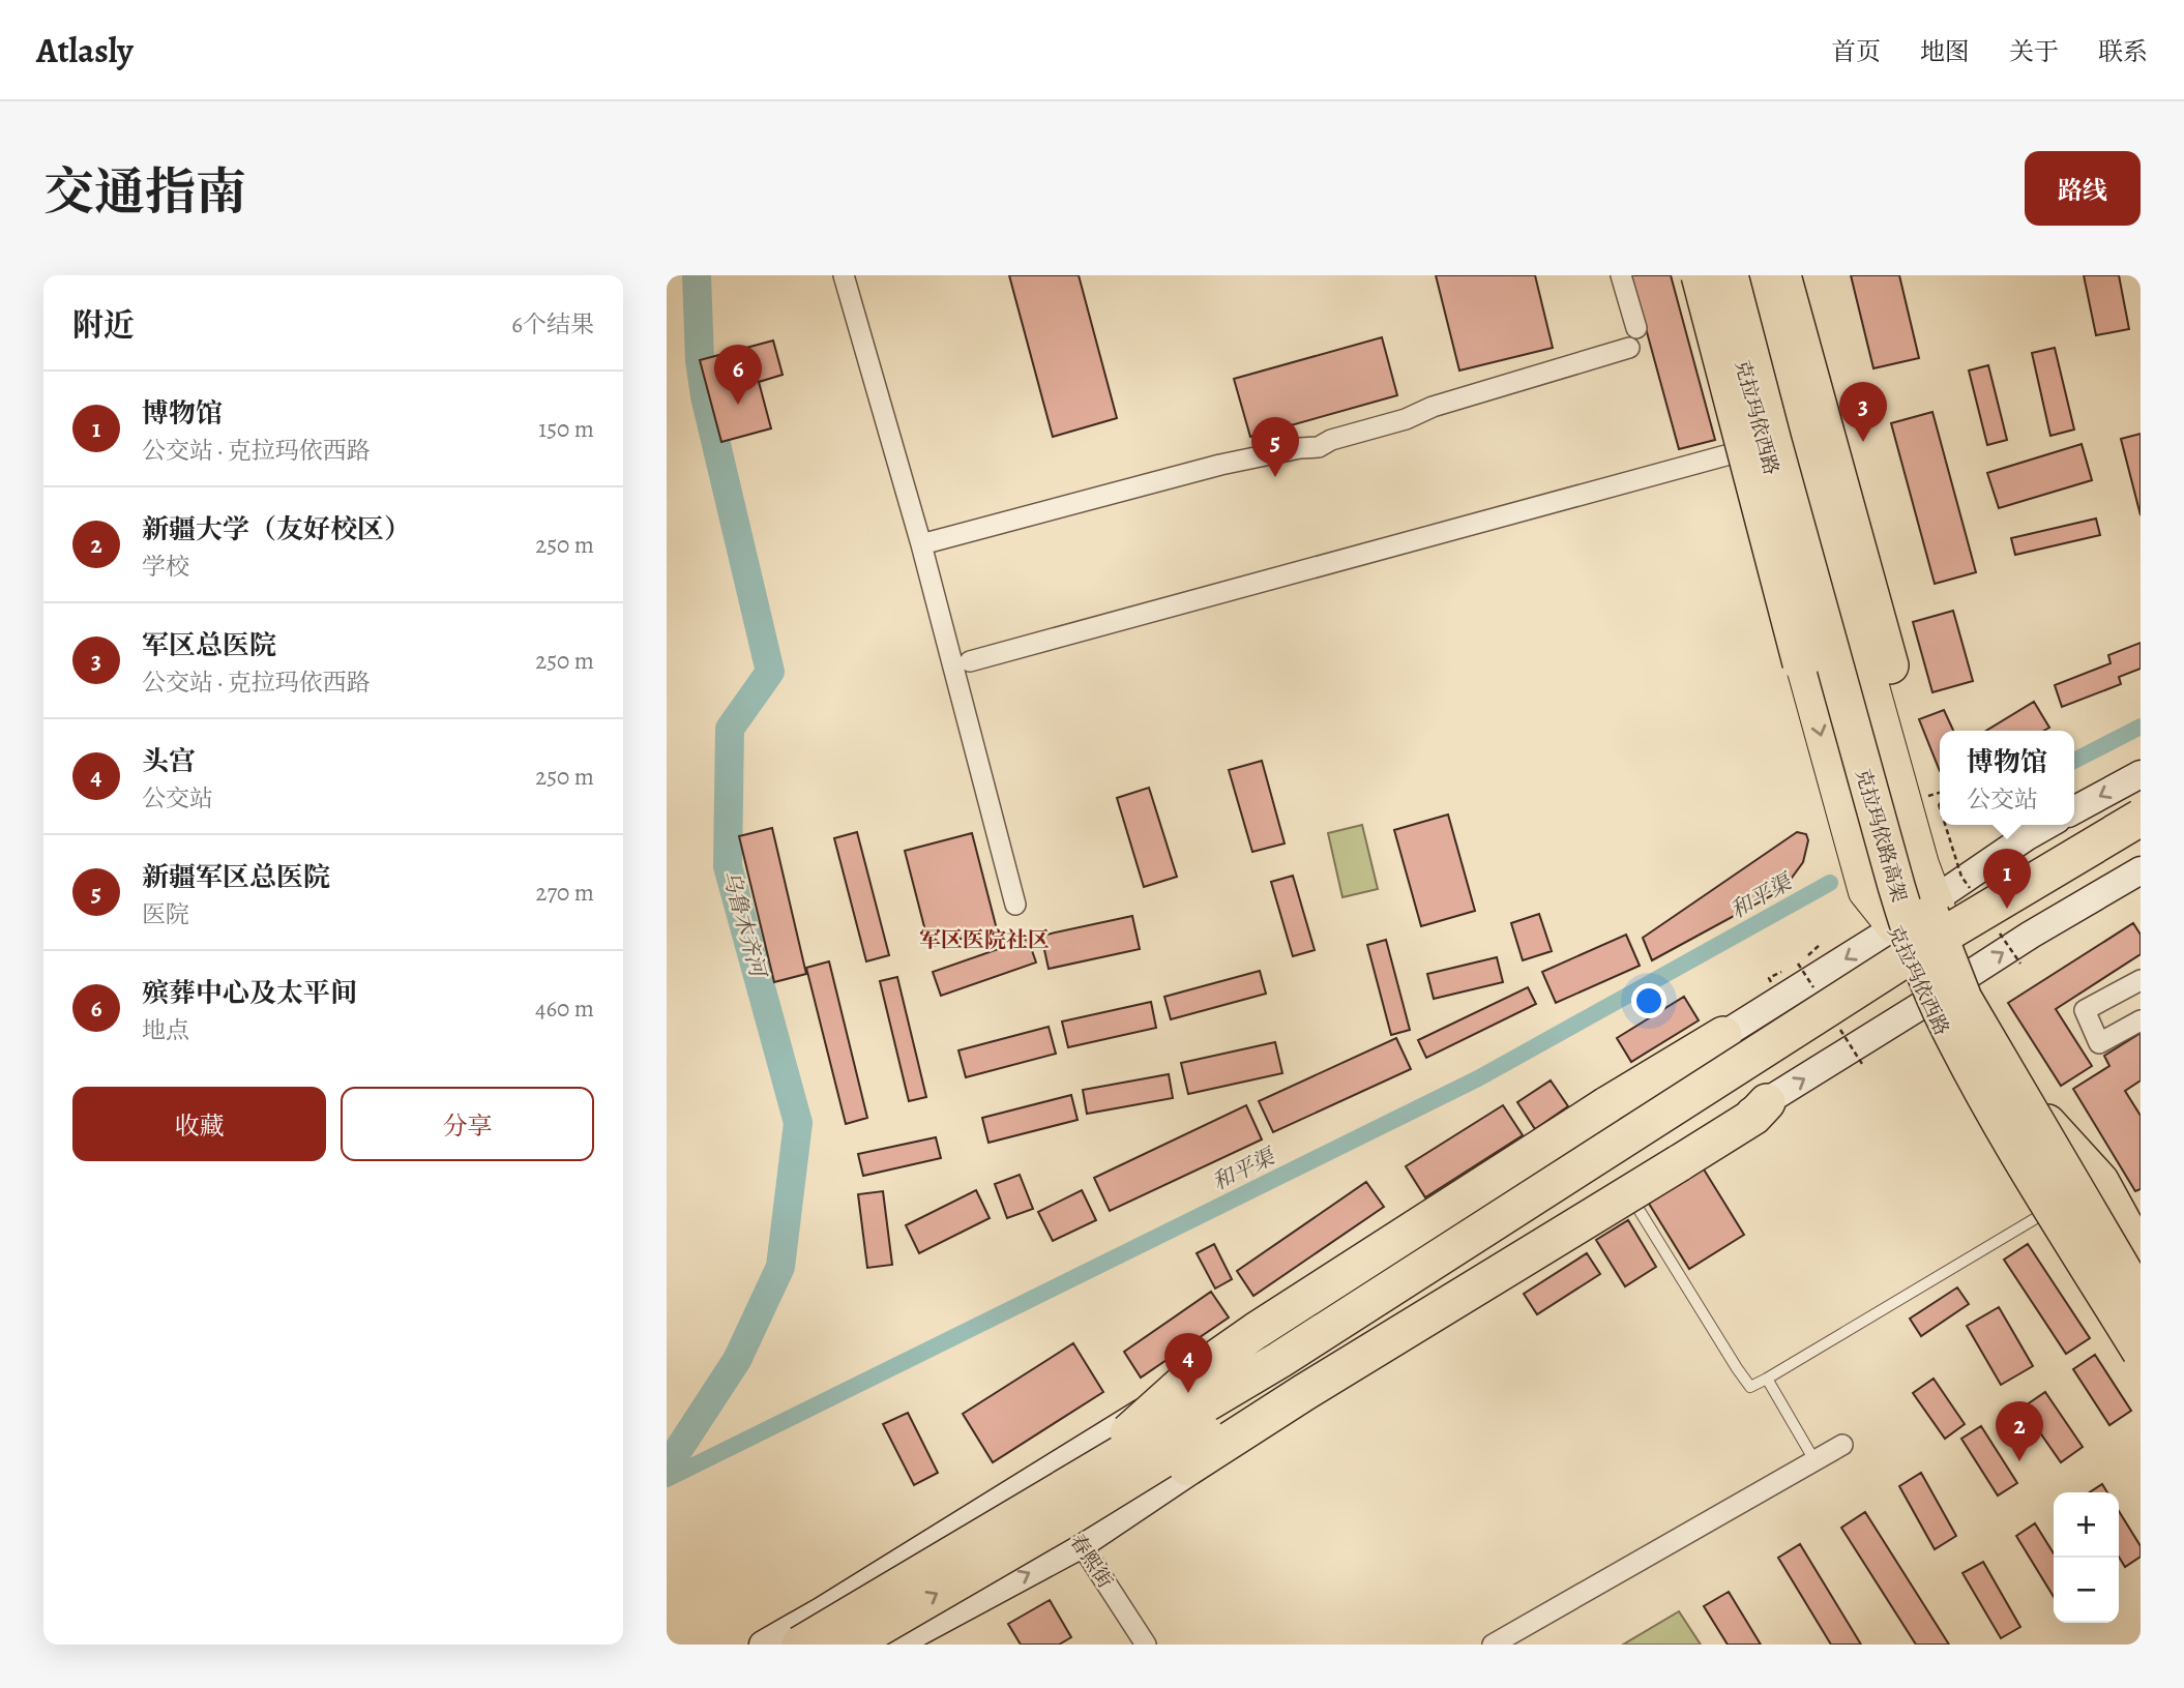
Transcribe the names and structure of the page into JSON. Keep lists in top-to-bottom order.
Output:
{
  "streets": {
    "highway": ["克拉玛依路高架"],
    "main road": ["克拉玛依西路"],
    "street": ["春熙街"]
  },
  "crossings": [
    ["克拉玛依西路", "克拉玛依路高架"]
  ],
  "districts": ["军区医院社区"],
  "water": ["和平渠", "乌鲁木齐河"],
  "page": {
    "header": "Atlasly",
    "nav": [
      "首页",
      "地图",
      "关于",
      "联系"
    ],
    "title": "交通指南",
    "buttons": [
      "路线",
      ["收藏", "分享"]
    ],
    "heading": ["附近", "6个结果"],
    "pins": [
      "6",
      "3",
      "5",
      "1",
      "4",
      "2"
    ],
    "list": [
      {
        "mark": "1",
        "name": "博物馆",
        "note": "公交站 · 克拉玛依西路",
        "value": "150 m"
      },
      {
        "mark": "2",
        "name": "新疆大学（友好校区）",
        "note": "学校",
        "value": "250 m"
      },
      {
        "mark": "3",
        "name": "军区总医院",
        "note": "公交站 · 克拉玛依西路",
        "value": "250 m"
      },
      {
        "mark": "4",
        "name": "头宫",
        "note": "公交站",
        "value": "250 m"
      },
      {
        "mark": "5",
        "name": "新疆军区总医院",
        "note": "医院",
        "value": "270 m"
      },
      {
        "mark": "6",
        "name": "殡葬中心及太平间",
        "note": "地点",
        "value": "460 m"
      }
    ],
    "popup": ["博物馆", "公交站"],
    "map_buttons": ["+", "−"]
  }
}
